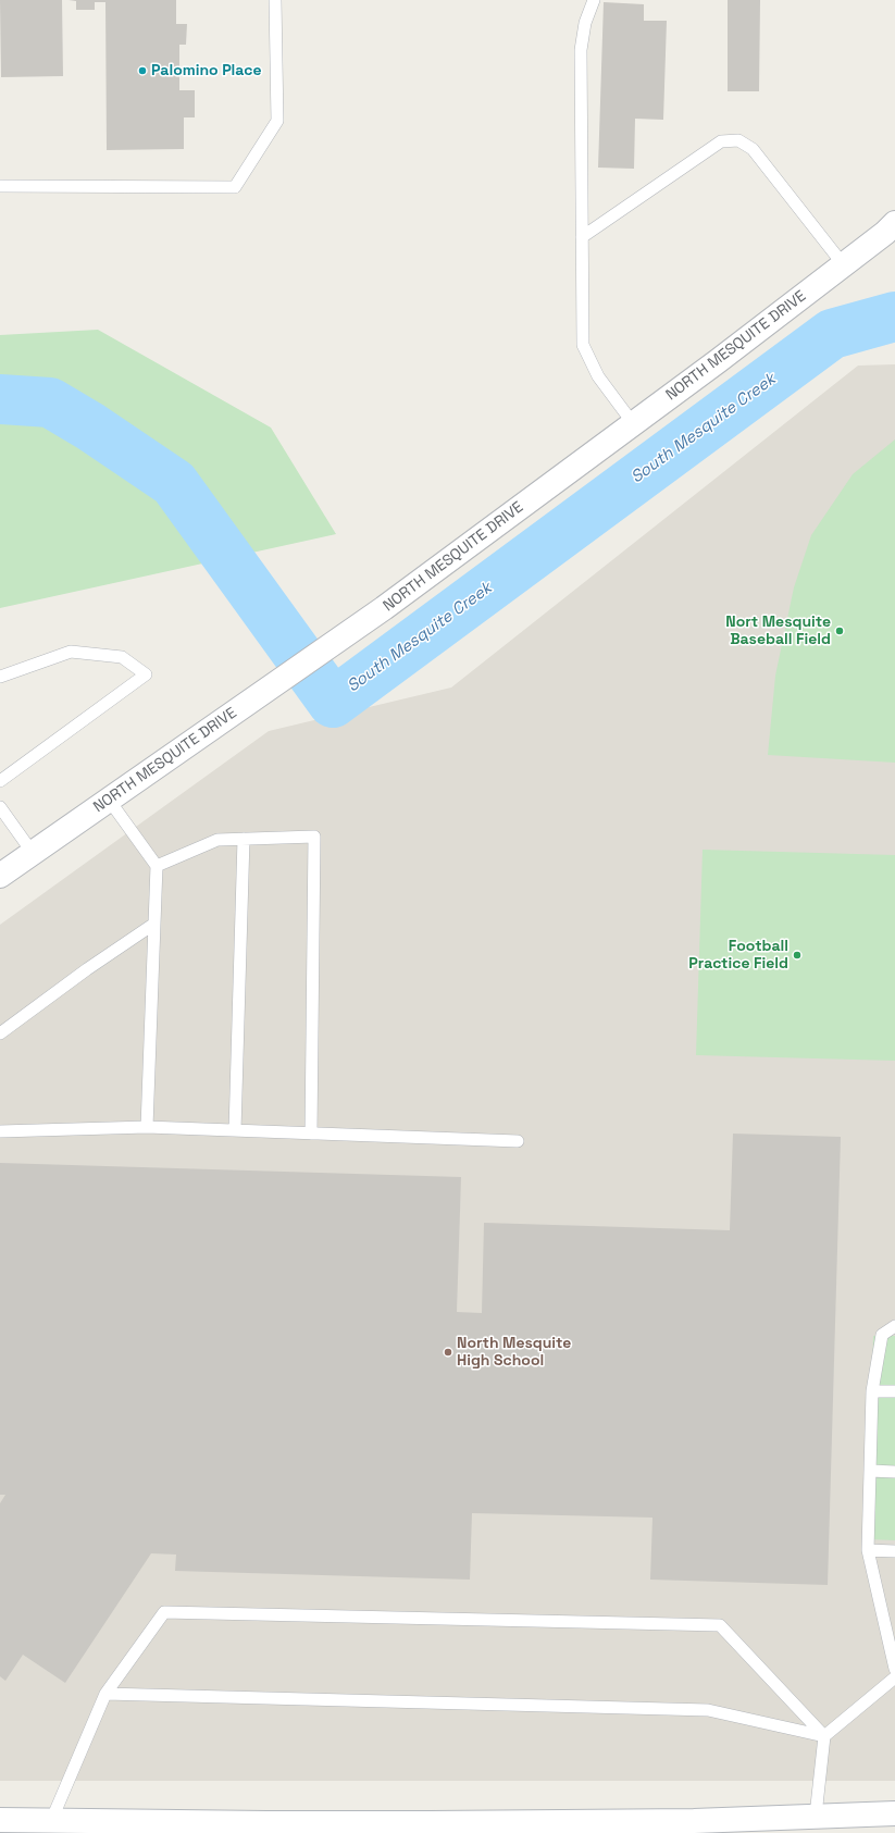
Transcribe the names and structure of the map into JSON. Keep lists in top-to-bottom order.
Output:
{
  "streets": {
    "street": ["NORTH MESQUITE DRIVE"]
  },
  "water": ["South Mesquite Creek"],
  "places": [
    "Palomino Place",
    "Nort Mesquite Baseball Field",
    "Football Practice Field",
    "North Mesquite High School"
  ]
}
